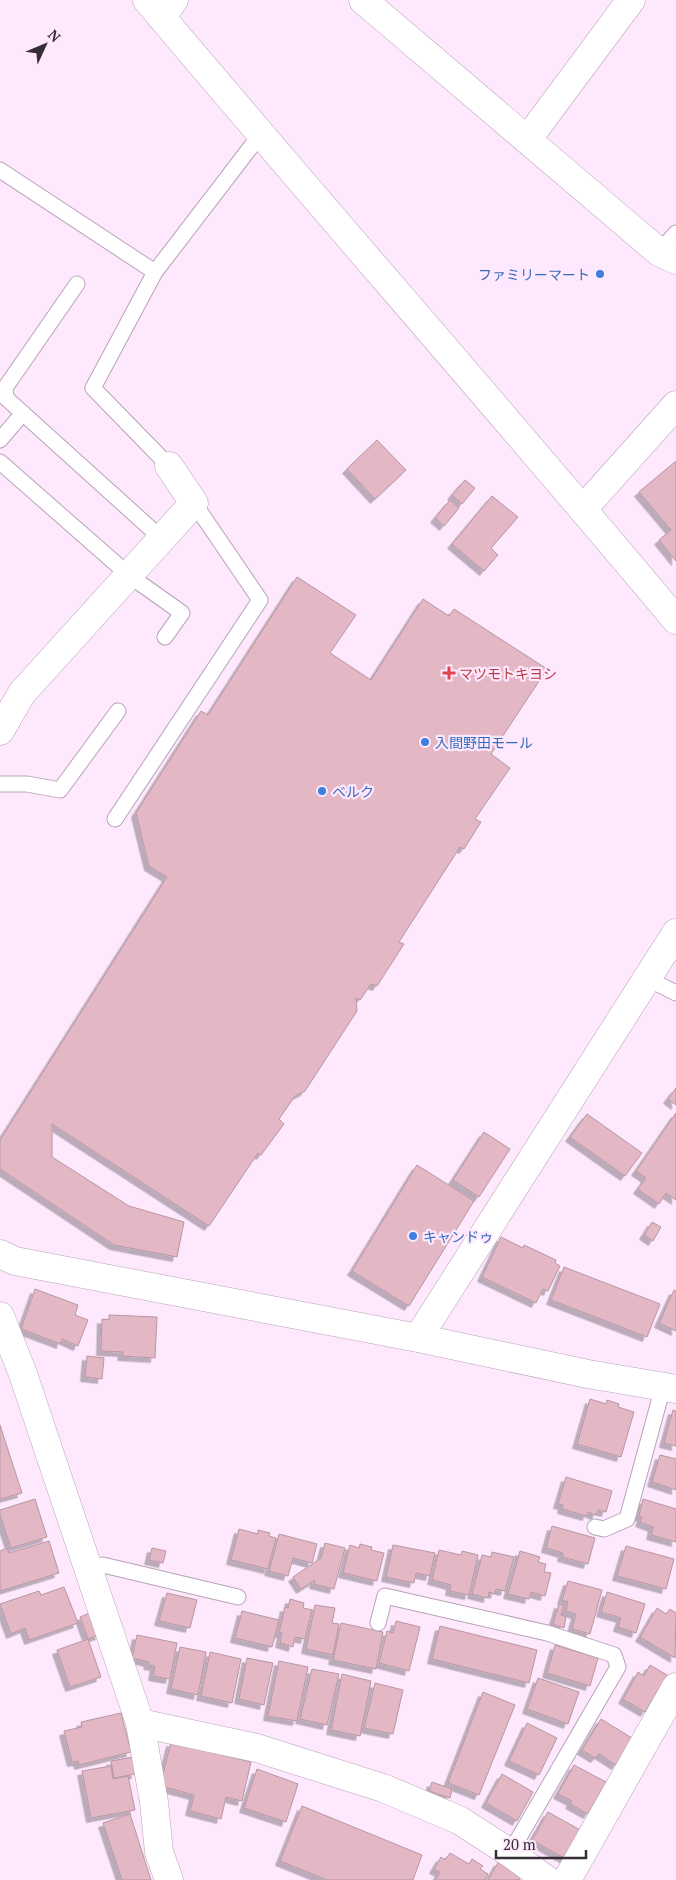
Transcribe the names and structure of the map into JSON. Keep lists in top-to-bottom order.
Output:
{
  "places": {
    "other": [
      "ファミリーマート",
      "入間野田モール",
      "ベルク",
      "キャンドゥ"
    ],
    "health": ["マツモトキヨシ"]
  },
  "scale_bar": "20 m",
  "north": "top right"
}
